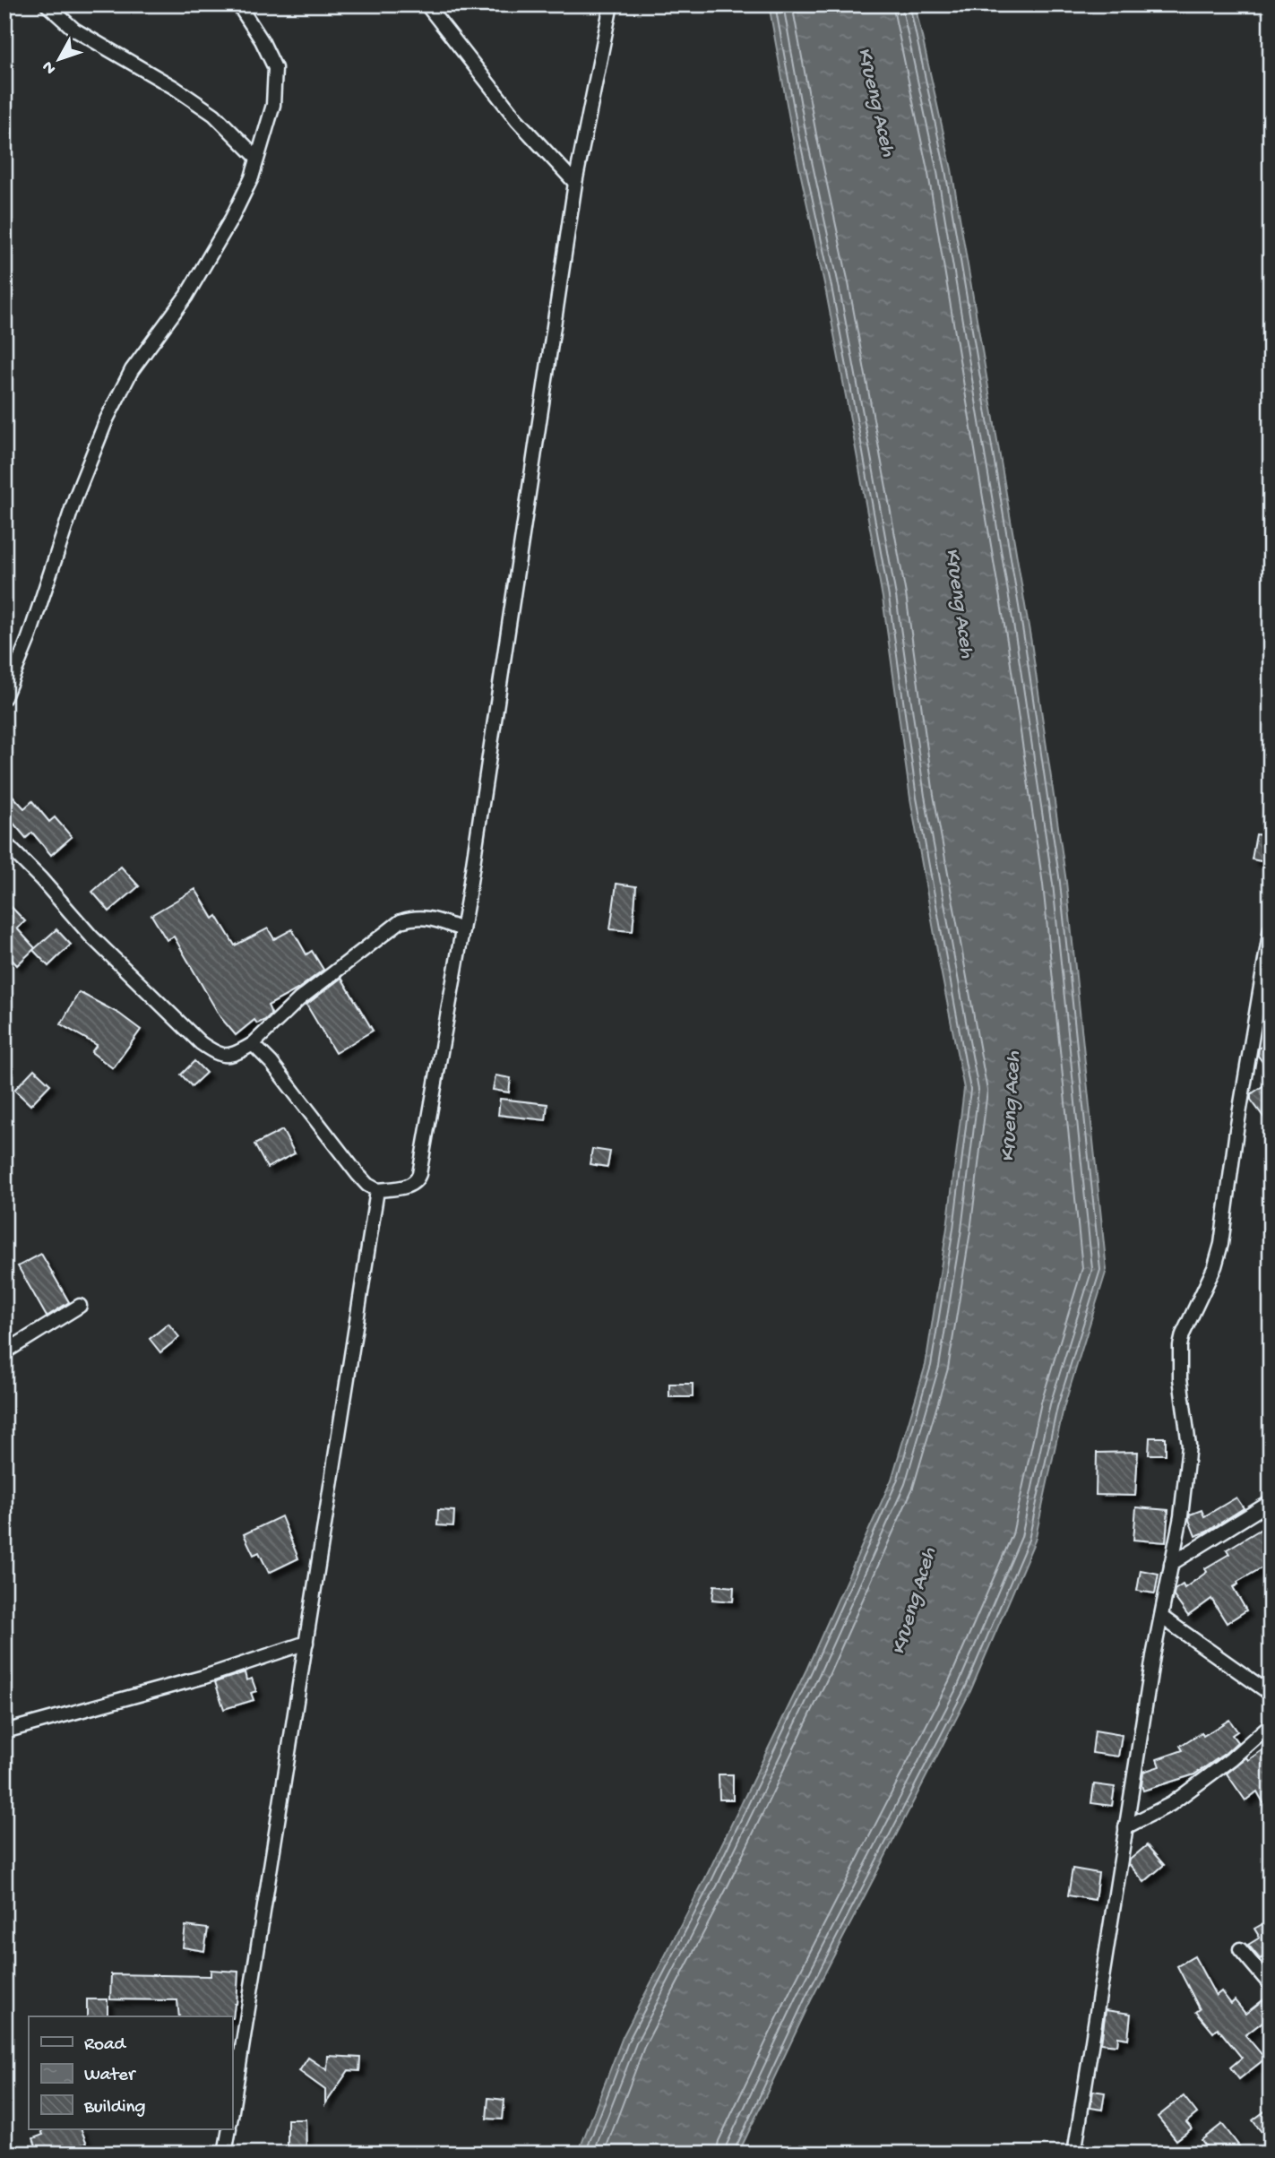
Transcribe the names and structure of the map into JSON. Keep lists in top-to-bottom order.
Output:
{
  "water": ["Krueng Aceh"],
  "legend": ["Road", "Water", "Building"],
  "north": "bottom left"
}
